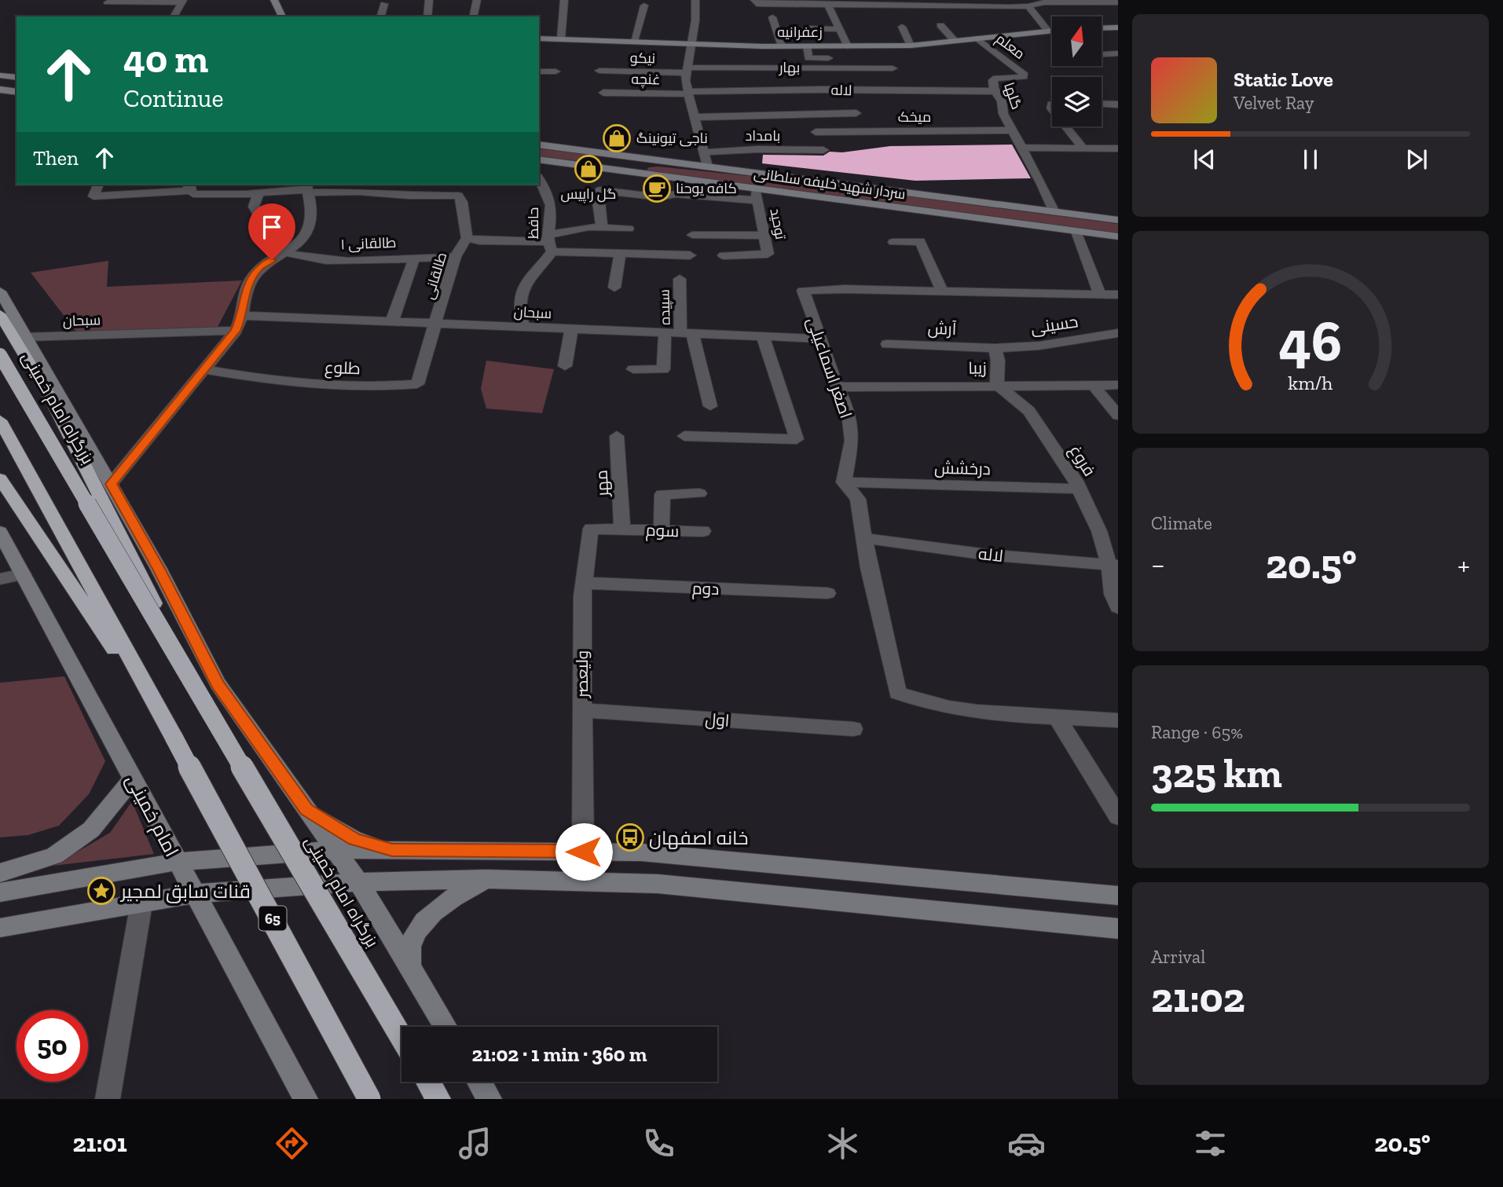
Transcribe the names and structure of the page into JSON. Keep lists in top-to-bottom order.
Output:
{
  "streets": {
    "highway": ["بزرگراه امام خمینی", "65"],
    "main road": ["زعفرانیه", "سردار شهید خلیفه سلطانی", "امام خمینی"],
    "street": [
      "معلم",
      "نیکو",
      "بهار",
      "غنچه",
      "لاله",
      "گلها",
      "میخک",
      "بامداد",
      "حافظ",
      "توحید",
      "طالقانی ۱",
      "طالقانی",
      "سپیده",
      "سبحان",
      "حسینی",
      "آرش",
      "طلوع",
      "اصغر اسماعیلی",
      "زیبا",
      "فروغ",
      "درخشش",
      "مهر",
      "سوم",
      "دوم",
      "ولیعصر",
      "اول"
    ]
  },
  "crossings": [
    ["زعفرانیه", "معلم"],
    ["معلم", "گلها"],
    ["نیکو", "بهار"],
    ["بهار", "لاله"],
    ["غنچه", "لاله"],
    ["لاله", "گلها"],
    ["لاله", "فروغ"],
    ["گلها", "میخک"],
    ["گلها", "سردار شهید خلیفه سلطانی"],
    ["سردار شهید خلیفه سلطانی", "توحید"],
    ["حافظ", "طالقانی"],
    ["حافظ", "سبحان"],
    ["طالقانی ۱", "طالقانی"],
    ["طالقانی", "سبحان"],
    ["طالقانی", "طلوع"],
    ["سپیده", "سبحان"],
    ["سبحان", "طلوع"],
    ["سبحان", "اصغر اسماعیلی"],
    ["حسینی", "آرش"],
    ["اصغر اسماعیلی", "زیبا"],
    ["اصغر اسماعیلی", "درخشش"],
    ["زیبا", "فروغ"],
    ["فروغ", "درخشش"],
    ["مهر", "سوم"],
    ["مهر", "ولیعصر"],
    ["سوم", "ولیعصر"],
    ["دوم", "ولیعصر"],
    ["ولیعصر", "اول"]
  ],
  "places": {
    "shop": ["ناجی‌ تیونینگ", "گل راپیس"],
    "cafe": ["کافه یوحنا"],
    "bus stop": ["خانه اصفهان"],
    "place": ["قنات سابق لمجیر"]
  },
  "north": "top",
  "page": {
    "turn": ["40 m", "Continue"],
    "song": ["Static Love", "Velvet Ray"],
    "then": "Then",
    "tile": [
      "Climate",
      ["Range · 65%", "325 km"],
      ["Arrival", "21:02"]
    ],
    "heat": ["−", "20.5°", "+"],
    "limit": "50",
    "trip": "21:02 · 1 min · 360 m",
    "tabs": ["21:01", "20.5°"],
    "gauge": ["46", "km/h"]
  }
}
